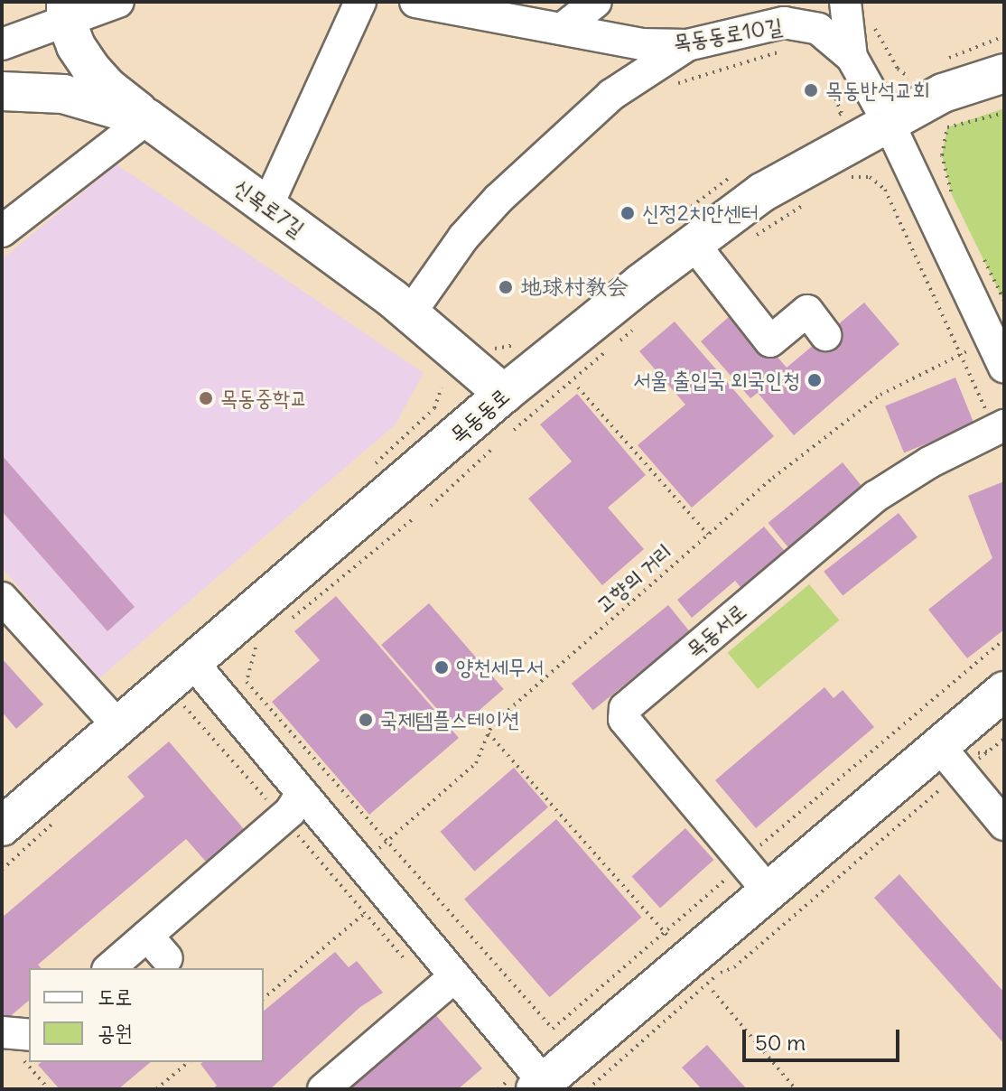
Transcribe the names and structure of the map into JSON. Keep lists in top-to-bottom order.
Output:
{
  "streets": {
    "main road": ["신목로7길", "목동동로"],
    "street": ["목동동로10길", "목동서로"],
    "path": ["고향의 거리"]
  },
  "crossings": [
    ["목동동로10길", "목동동로"],
    ["신목로7길", "목동동로"]
  ],
  "places": [
    "목동반석교회",
    "신정2치안센터",
    "地球村教会",
    "서울 출입국 외국인청",
    "목동중학교",
    "양천세무서",
    "국제템플스테이션"
  ],
  "legend": ["도로", "공원"],
  "scale_bar": "50 m"
}
